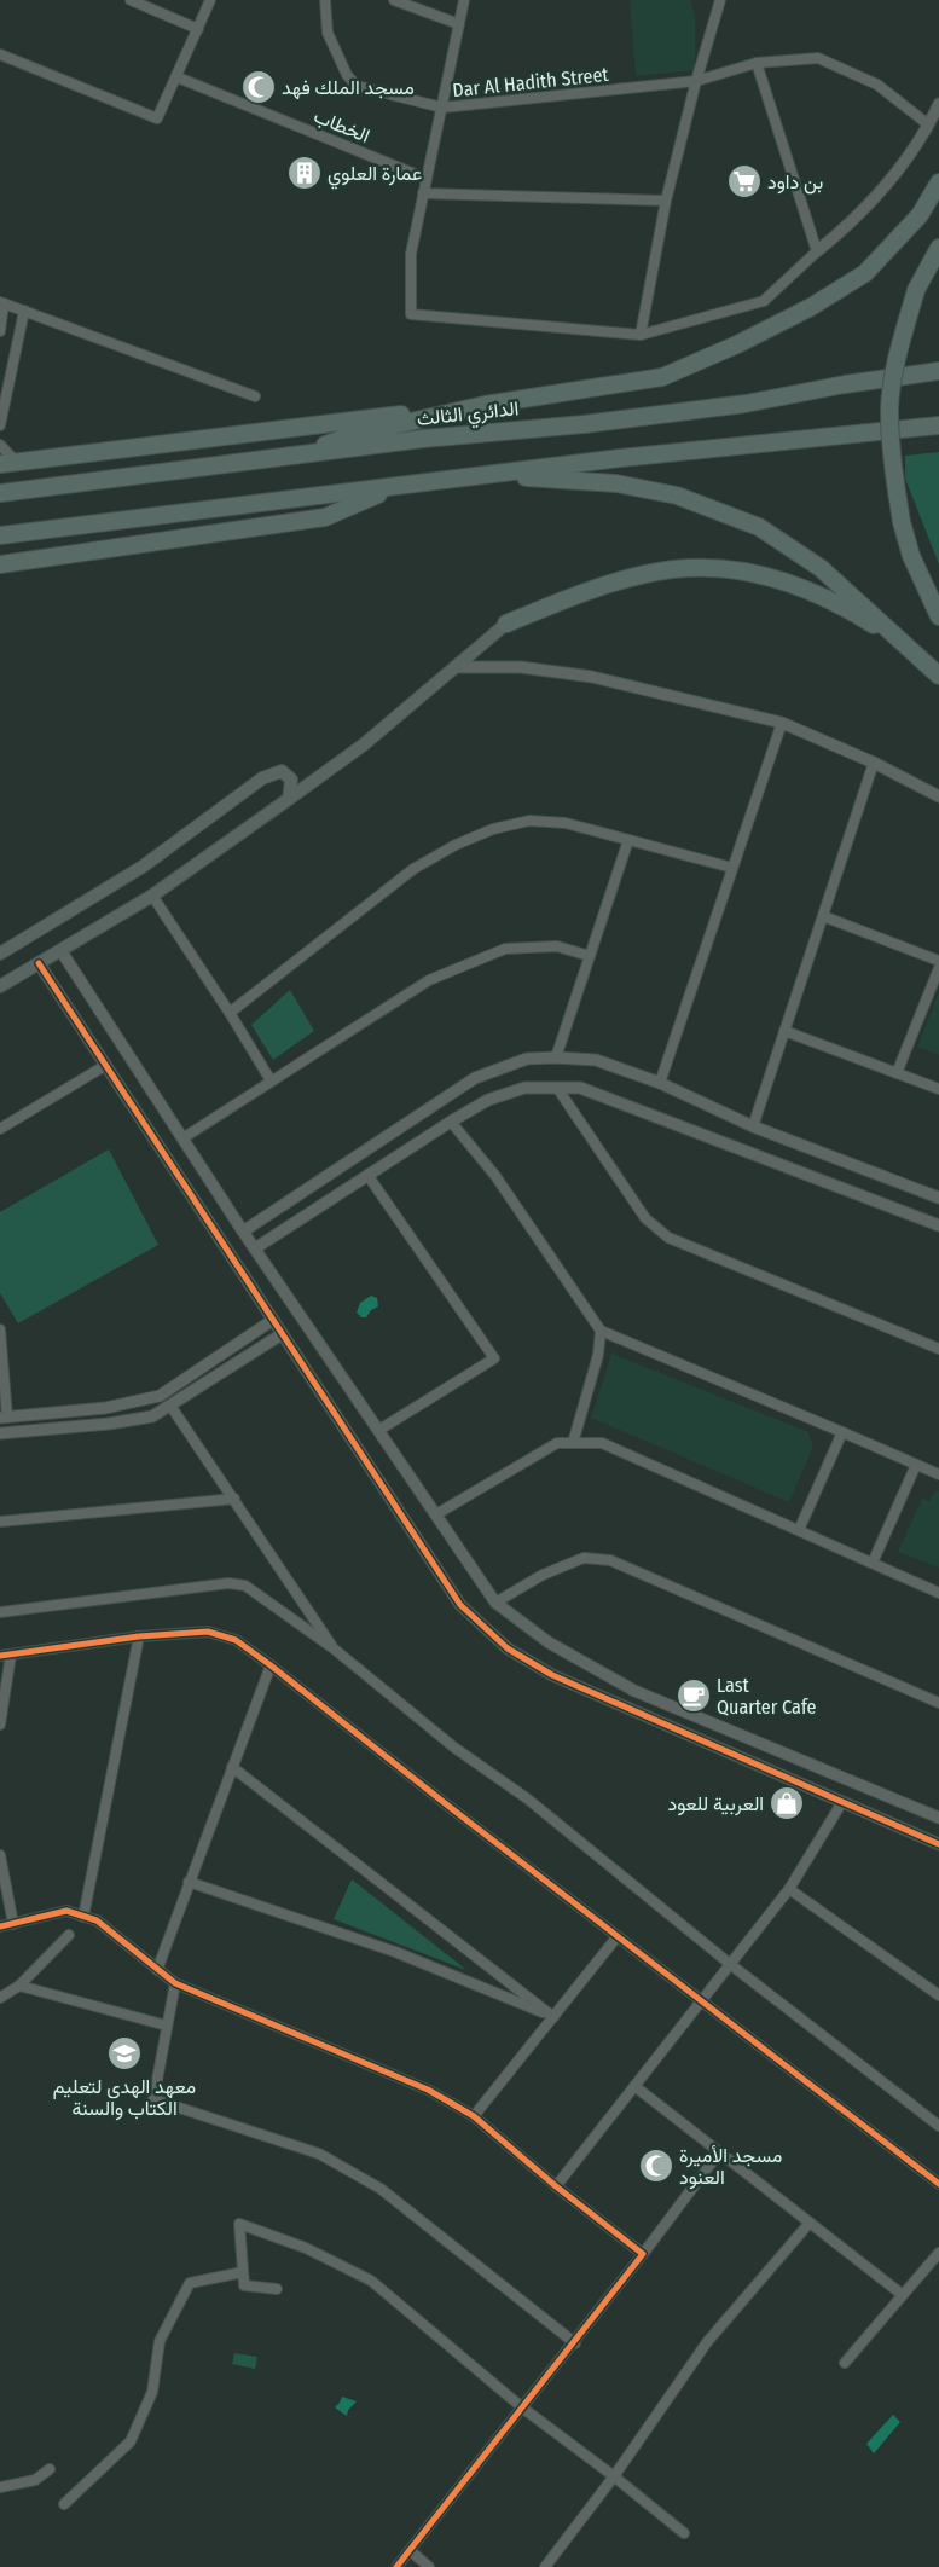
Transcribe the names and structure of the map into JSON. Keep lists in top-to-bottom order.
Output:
{
  "streets": {
    "highway": ["الدائري الثالث"],
    "street": ["Dar Al Hadith Street", "الخطاب"]
  },
  "places": {
    "mosque": ["مسجد الملك فهد", "مسجد الأميرة العنود"],
    "building": ["عمارة العلوي"],
    "supermarket": ["بن داود"],
    "cafe": ["Last Quarter Cafe"],
    "shop": ["العربية للعود"],
    "school or university": ["معهد الهدى لتعليم الكتاب والسنة"]
  }
}
